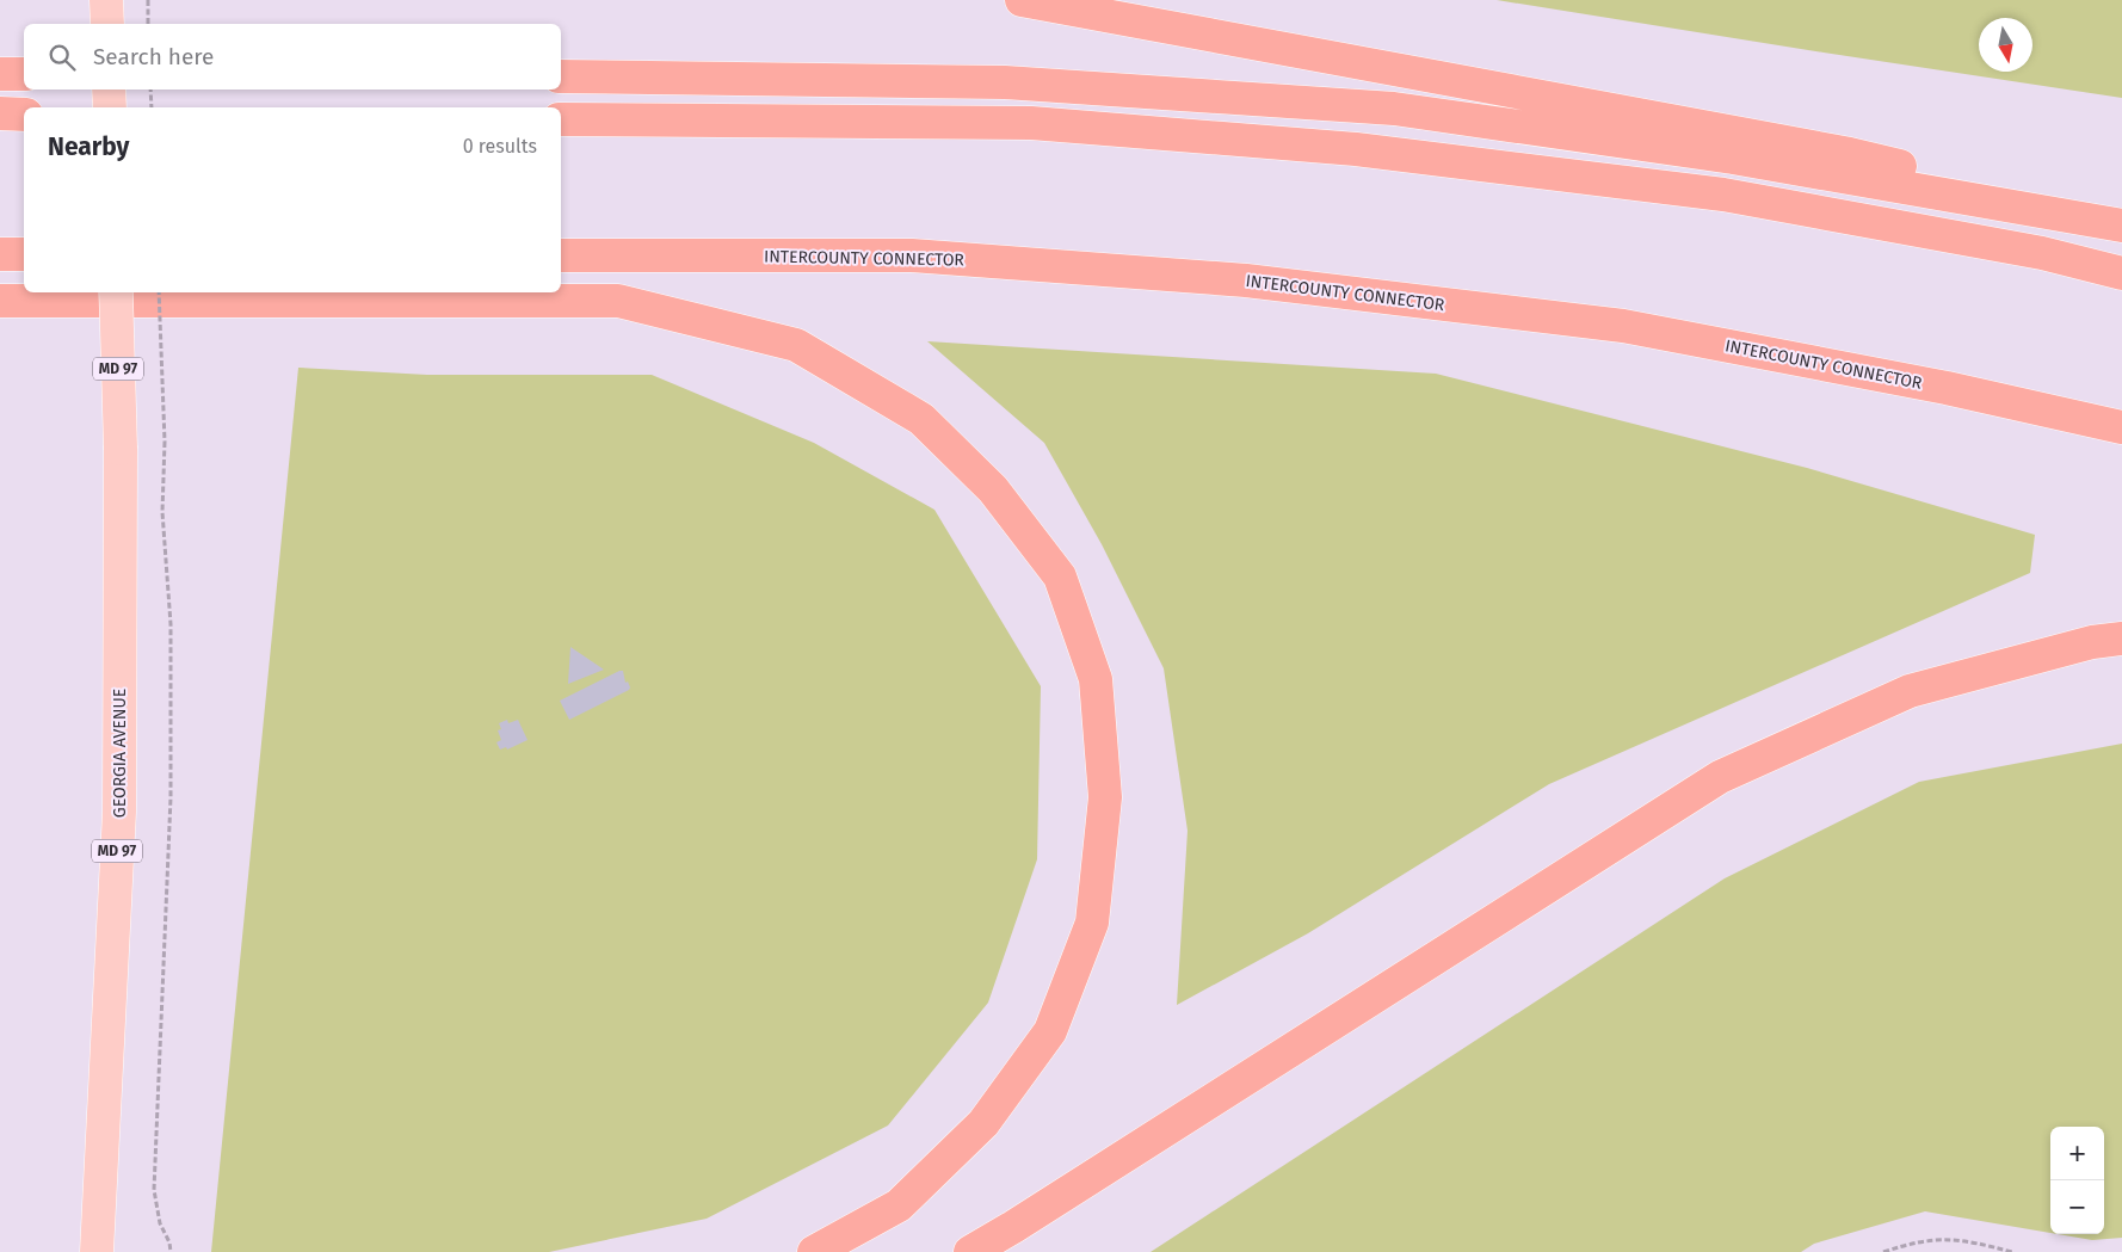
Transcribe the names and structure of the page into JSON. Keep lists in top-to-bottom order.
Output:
{
  "streets": {
    "highway": ["INTERCOUNTY CONNECTOR"],
    "main road": ["MD 97", "GEORGIA AVENUE"]
  },
  "north": "bottom",
  "page": {
    "search": "Search here",
    "heading": ["Nearby", "0 results"],
    "map_buttons": ["+", "−"]
  }
}
